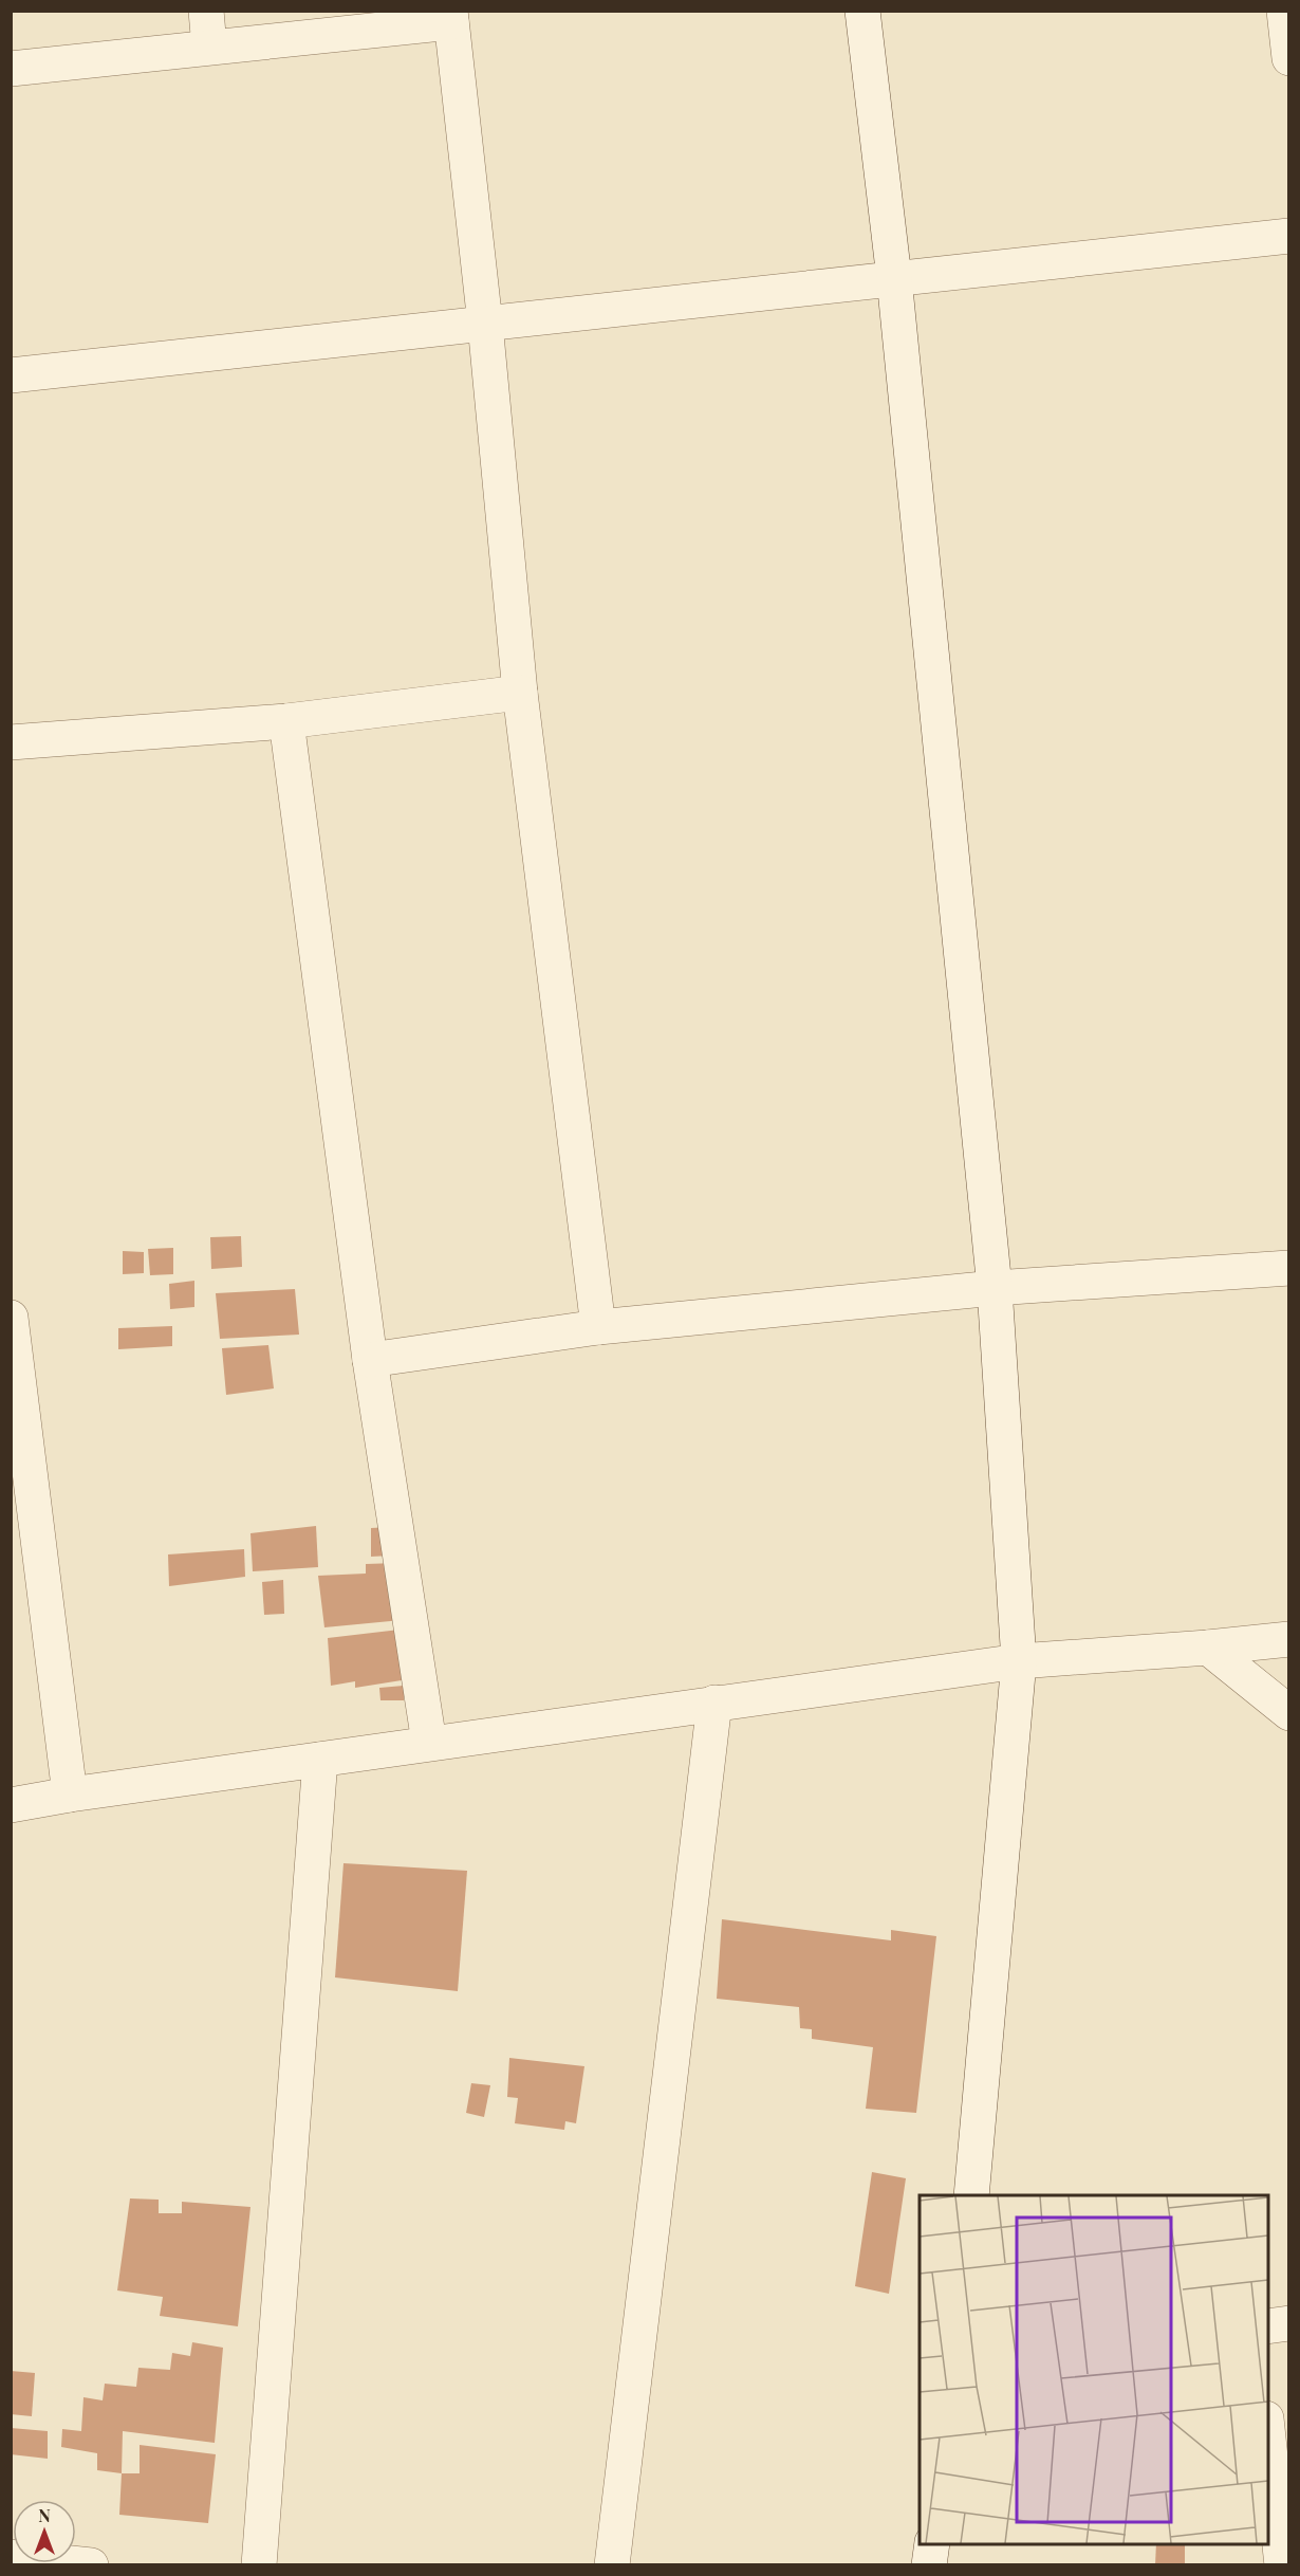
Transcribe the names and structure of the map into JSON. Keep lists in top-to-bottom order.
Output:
{
  "north": "top"
}
